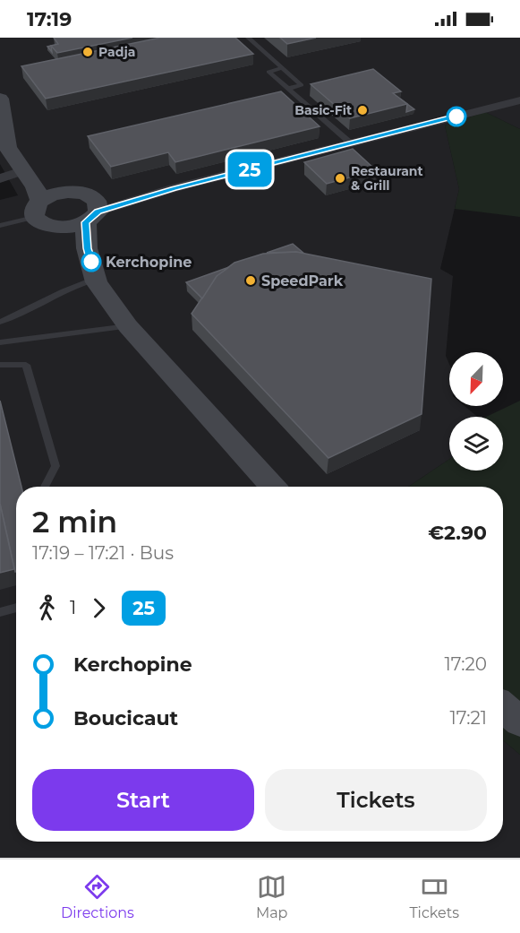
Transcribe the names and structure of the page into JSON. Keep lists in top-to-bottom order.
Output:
{
  "places": [
    "Padja",
    "Basic-Fit",
    "Restaurant & Grill",
    "Kerchopine",
    "SpeedPark"
  ],
  "lines": ["bus line 25"],
  "north": "bottom left",
  "page": {
    "status": "17:19",
    "on_map": "25",
    "heading": ["2 min", "17:19 – 17:21 · Bus", "€2.90"],
    "legs": ["1", "25"],
    "list": [
      {
        "name": "Kerchopine",
        "value": "17:20"
      },
      {
        "name": "Boucicaut",
        "value": "17:21"
      }
    ],
    "buttons": ["Start", "Tickets"],
    "tabs": ["Directions", "Map", "Tickets"]
  }
}
